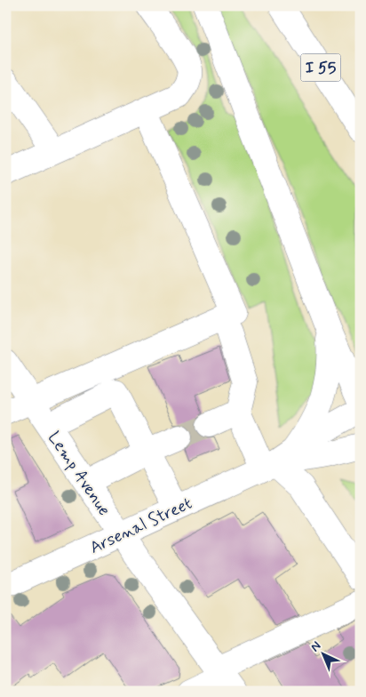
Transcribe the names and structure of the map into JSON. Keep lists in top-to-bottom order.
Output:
{
  "streets": {
    "main road": ["I 55", "Lemp Avenue", "Arsenal Street"]
  },
  "crossings": [
    ["Lemp Avenue", "Arsenal Street"]
  ],
  "north": "top left"
}
